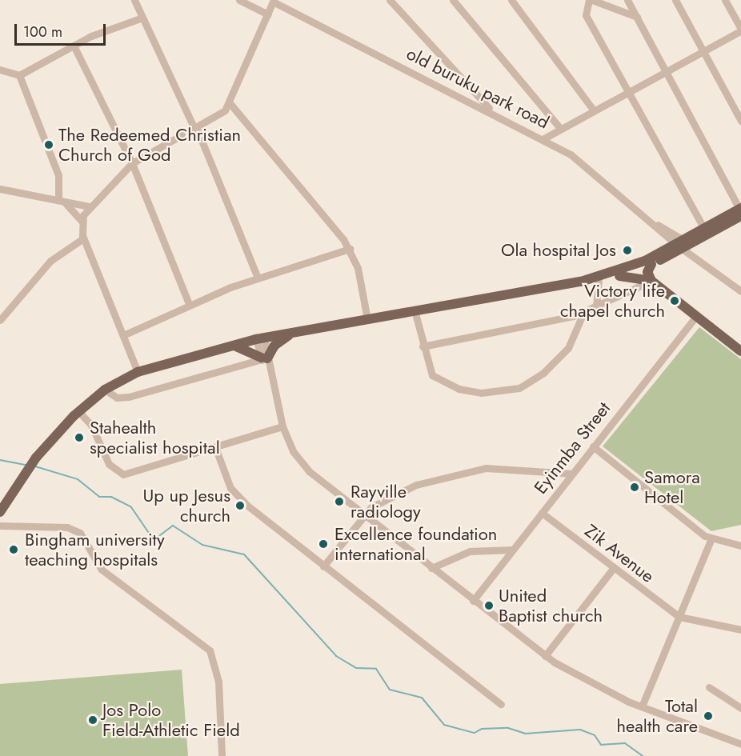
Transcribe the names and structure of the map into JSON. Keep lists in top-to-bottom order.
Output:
{
  "streets": {
    "street": ["old buruku park road", "Eyinmba Street", "Zik Avenue"]
  },
  "crossings": [
    ["Eyinmba Street", "Zik Avenue"]
  ],
  "places": [
    "The Redeemed Christian Church of God",
    "Ola hospital Jos",
    "Victory life chapel church",
    "Stahealth specialist hospital",
    "Samora Hotel",
    "Rayville radiology",
    "Up up Jesus church",
    "Excellence foundation international",
    "Bingham university teaching hospitals",
    "United Baptist church",
    "Total health care",
    "Jos Polo Field-Athletic Field"
  ],
  "scale_bar": "100 m"
}
